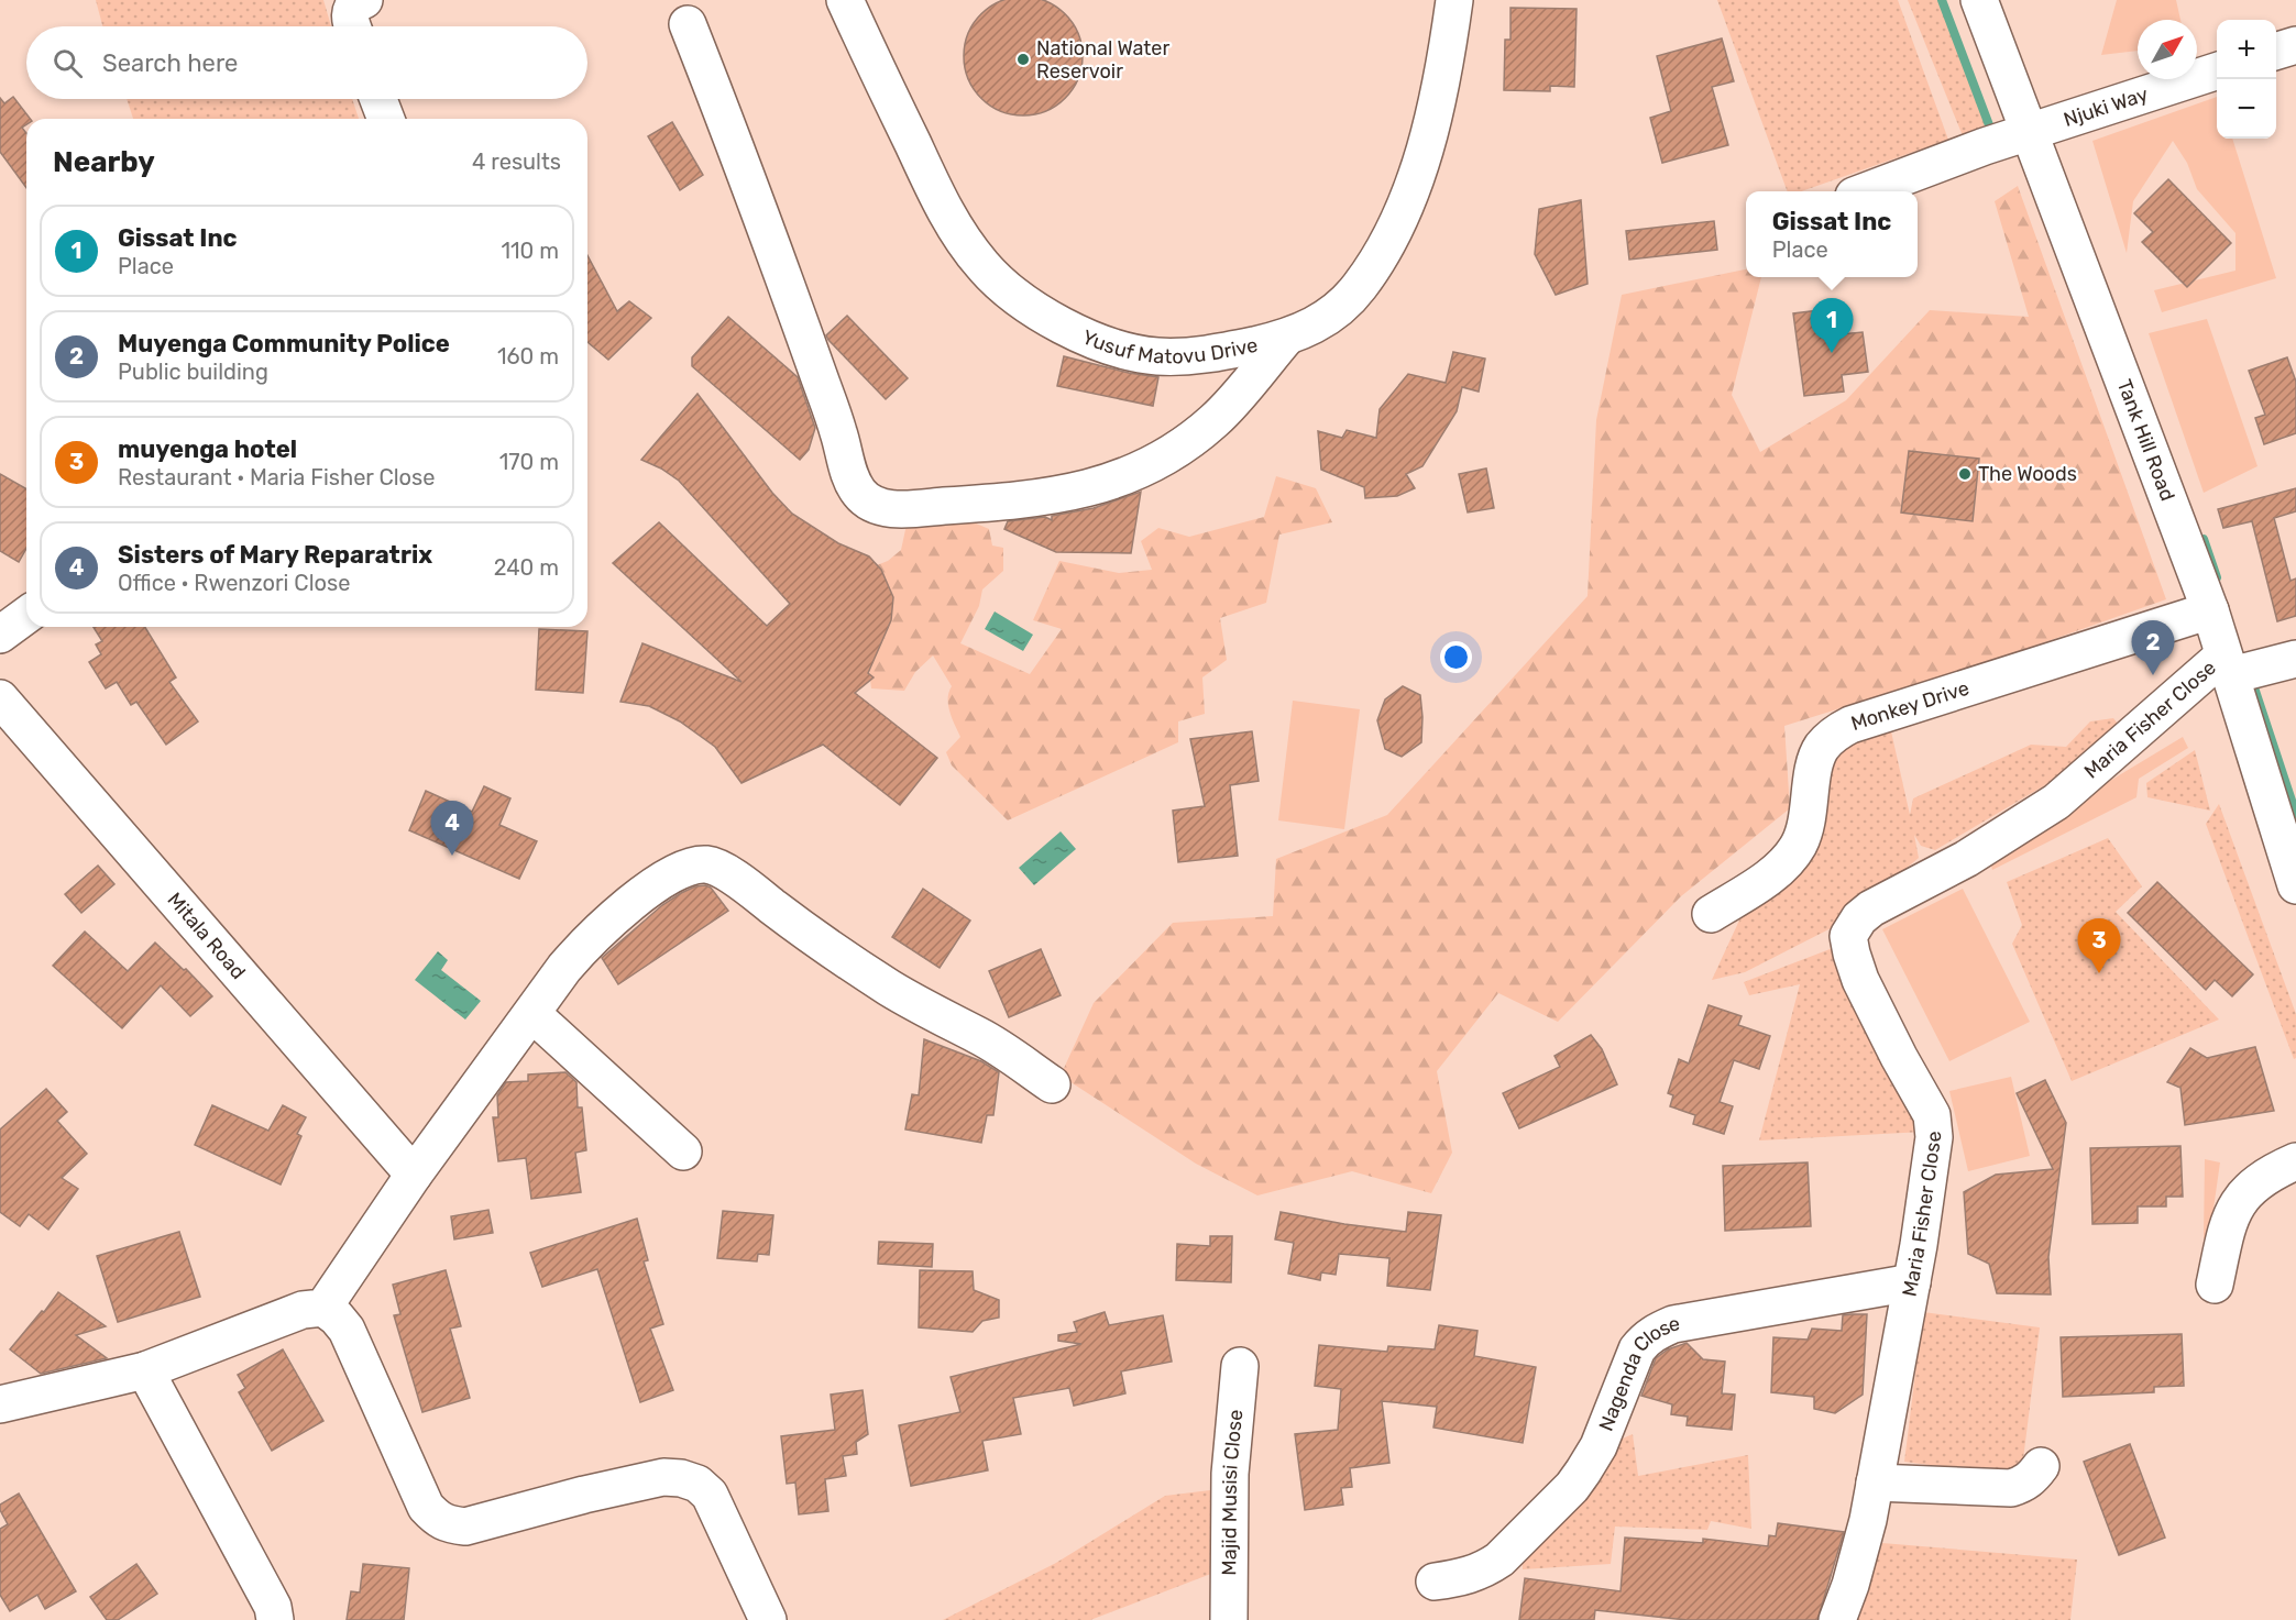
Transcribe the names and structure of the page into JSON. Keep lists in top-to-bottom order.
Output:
{
  "streets": {
    "street": [
      "Njuki Way",
      "Yusuf Matovu Drive",
      "Tank Hill Road",
      "Monkey Drive",
      "Maria Fisher Close",
      "Mitala Road",
      "Nagenda Close",
      "Majid Musisi Close"
    ]
  },
  "crossings": [
    ["Njuki Way", "Tank Hill Road"],
    ["Tank Hill Road", "Monkey Drive"],
    ["Tank Hill Road", "Maria Fisher Close"],
    ["Maria Fisher Close", "Nagenda Close"]
  ],
  "places": ["National Water Reservoir", "The Woods"],
  "north": "top right",
  "page": {
    "map_buttons": ["+", "−"],
    "search": "Search here",
    "heading": ["Nearby", "4 results"],
    "popup": ["Gissat Inc", "Place"],
    "list": [
      {
        "mark": "1",
        "name": "Gissat Inc",
        "note": "Place",
        "value": "110 m"
      },
      {
        "mark": "2",
        "name": "Muyenga Community Police",
        "note": "Public building",
        "value": "160 m"
      },
      {
        "mark": "3",
        "name": "muyenga hotel",
        "note": "Restaurant · Maria Fisher Close",
        "value": "170 m"
      },
      {
        "mark": "4",
        "name": "Sisters of Mary Reparatrix",
        "note": "Office · Rwenzori Close",
        "value": "240 m"
      }
    ],
    "pins": [
      "1",
      "2",
      "4",
      "3"
    ]
  }
}
